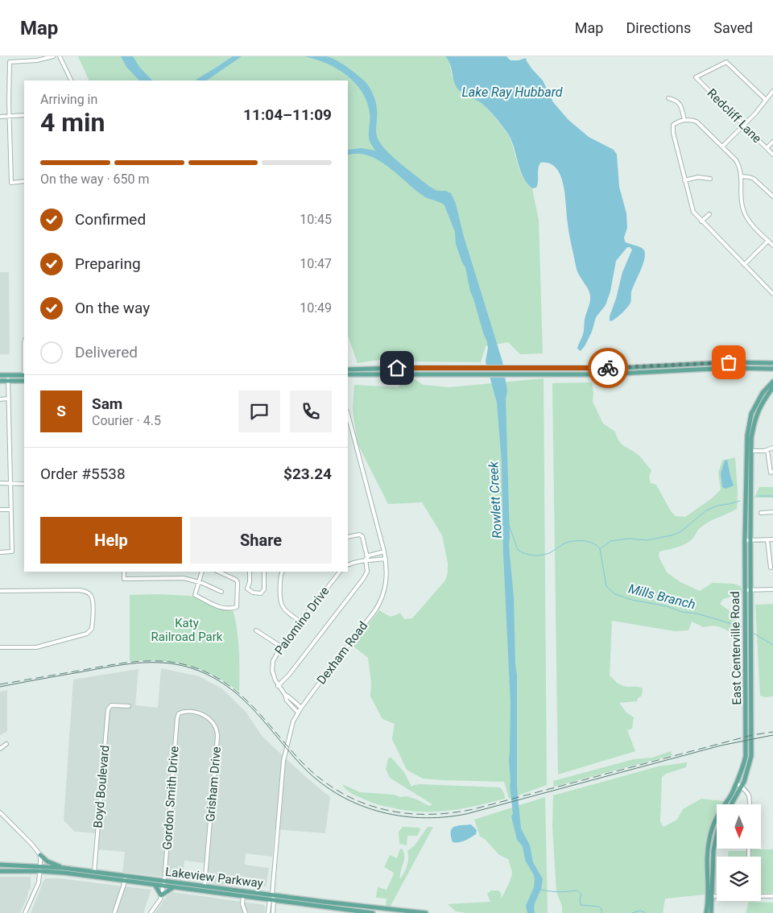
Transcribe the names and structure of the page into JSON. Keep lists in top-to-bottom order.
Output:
{
  "streets": {
    "main road": ["East Centerville Road", "Lakeview Parkway"],
    "street": [
      "Redcliff Lane",
      "Palomino Drive",
      "Dexham Road",
      "Grisham Drive",
      "Boyd Boulevard",
      "Gordon Smith Drive"
    ]
  },
  "crossings": [
    ["Palomino Drive", "Dexham Road"],
    ["Dexham Road", "Lakeview Parkway"],
    ["Grisham Drive", "Gordon Smith Drive"],
    ["Grisham Drive", "Lakeview Parkway"],
    ["Boyd Boulevard", "Lakeview Parkway"],
    ["Gordon Smith Drive", "Lakeview Parkway"]
  ],
  "water": ["Lake Ray Hubbard", "Rowlett Creek", "Mills Branch"],
  "parks": ["Katy Railroad Park"],
  "north": "bottom",
  "page": {
    "header": "Map",
    "nav": ["Map", "Directions", "Saved"],
    "heading": ["4 min", "Arriving in", "11:04–11:09"],
    "panel": [
      "Sam",
      "Courier · 4.5",
      "Order #5538",
      "$23.24"
    ],
    "bar": "On the way · 650 m",
    "list": [
      ["Confirmed", "10:45"],
      ["Preparing", "10:47"],
      ["On the way", "10:49"],
      "Delivered"
    ],
    "round": "S",
    "buttons": ["Help", "Share"]
  }
}
